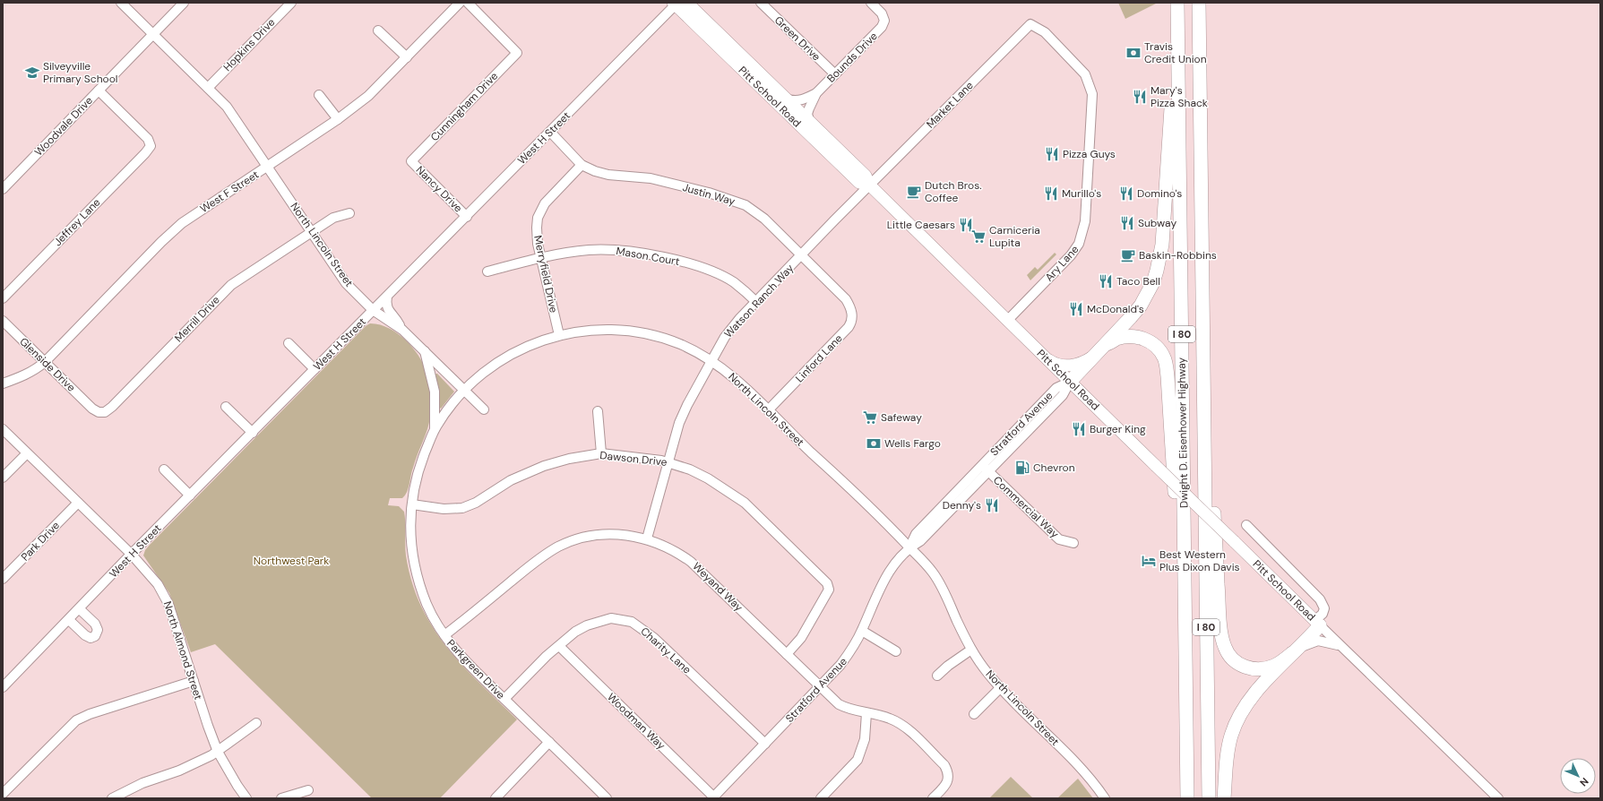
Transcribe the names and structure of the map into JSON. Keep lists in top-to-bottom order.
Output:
{
  "streets": {
    "highway": ["I 80", "Dwight D. Eisenhower Highway"],
    "main road": ["Pitt School Road"],
    "street": [
      "Green Drive",
      "Hopkins Drive",
      "Bounds Drive",
      "Market Lane",
      "Cunningham Drive",
      "Woodvale Drive",
      "West H Street",
      "Nancy Drive",
      "West F Street",
      "Justin Way",
      "Jeffrey Lane",
      "North Lincoln Street",
      "Mason Court",
      "Ary Lane",
      "Merryfield Drive",
      "Watson Ranch Way",
      "Merrill Drive",
      "Linford Lane",
      "Glenside Drive",
      "Stratford Avenue",
      "Dawson Drive",
      "Commercial Way",
      "Park Drive",
      "Weyand Way",
      "North Almond Street",
      "Charity Lane",
      "Parkgreen Drive",
      "Woodman Way"
    ]
  },
  "crossings": [
    ["Green Drive", "Bounds Drive"],
    ["Hopkins Drive", "North Lincoln Street"],
    ["Bounds Drive", "Pitt School Road"],
    ["Pitt School Road", "Market Lane"],
    ["Pitt School Road", "West H Street"],
    ["Pitt School Road", "Ary Lane"],
    ["Pitt School Road", "Watson Ranch Way"],
    ["Pitt School Road", "Stratford Avenue"],
    ["Market Lane", "Ary Lane"],
    ["Market Lane", "Watson Ranch Way"],
    ["Cunningham Drive", "Nancy Drive"],
    ["Woodvale Drive", "Jeffrey Lane"],
    ["Woodvale Drive", "North Lincoln Street"],
    ["West H Street", "Nancy Drive"],
    ["West H Street", "Justin Way"],
    ["West H Street", "North Lincoln Street"],
    ["West H Street", "North Almond Street"],
    ["West F Street", "North Lincoln Street"],
    ["West F Street", "Glenside Drive"],
    ["Justin Way", "Merryfield Drive"],
    ["Justin Way", "Watson Ranch Way"],
    ["Justin Way", "Linford Lane"],
    ["North Lincoln Street", "Merryfield Drive"],
    ["North Lincoln Street", "Watson Ranch Way"],
    ["North Lincoln Street", "Merrill Drive"],
    ["North Lincoln Street", "Linford Lane"],
    ["North Lincoln Street", "Stratford Avenue"],
    ["North Lincoln Street", "Parkgreen Drive"],
    ["Mason Court", "Merryfield Drive"],
    ["Mason Court", "Watson Ranch Way"],
    ["Watson Ranch Way", "Dawson Drive"],
    ["Watson Ranch Way", "Weyand Way"],
    ["Merrill Drive", "Glenside Drive"],
    ["Stratford Avenue", "Commercial Way"],
    ["Stratford Avenue", "Weyand Way"],
    ["Stratford Avenue", "Charity Lane"],
    ["Stratford Avenue", "Woodman Way"],
    ["Dawson Drive", "Weyand Way"],
    ["Dawson Drive", "Parkgreen Drive"],
    ["Park Drive", "North Almond Street"],
    ["Weyand Way", "Parkgreen Drive"],
    ["Charity Lane", "Parkgreen Drive"],
    ["Charity Lane", "Woodman Way"]
  ],
  "parks": ["Northwest Park"],
  "places": {
    "bank": ["Travis Credit Union", "Wells Fargo"],
    "school or university": ["Silveyville Primary School"],
    "restaurant": [
      "Mary's Pizza Shack",
      "Pizza Guys",
      "Murillo's",
      "Domino's",
      "Subway",
      "Little Caesars",
      "Taco Bell",
      "McDonald's",
      "Burger King",
      "Denny's"
    ],
    "cafe": ["Dutch Bros. Coffee", "Baskin-Robbins"],
    "supermarket": ["Carniceria Lupita", "Safeway"],
    "fuel station": ["Chevron"],
    "hotel": ["Best Western Plus Dixon Davis"]
  },
  "north": "bottom right"
}
